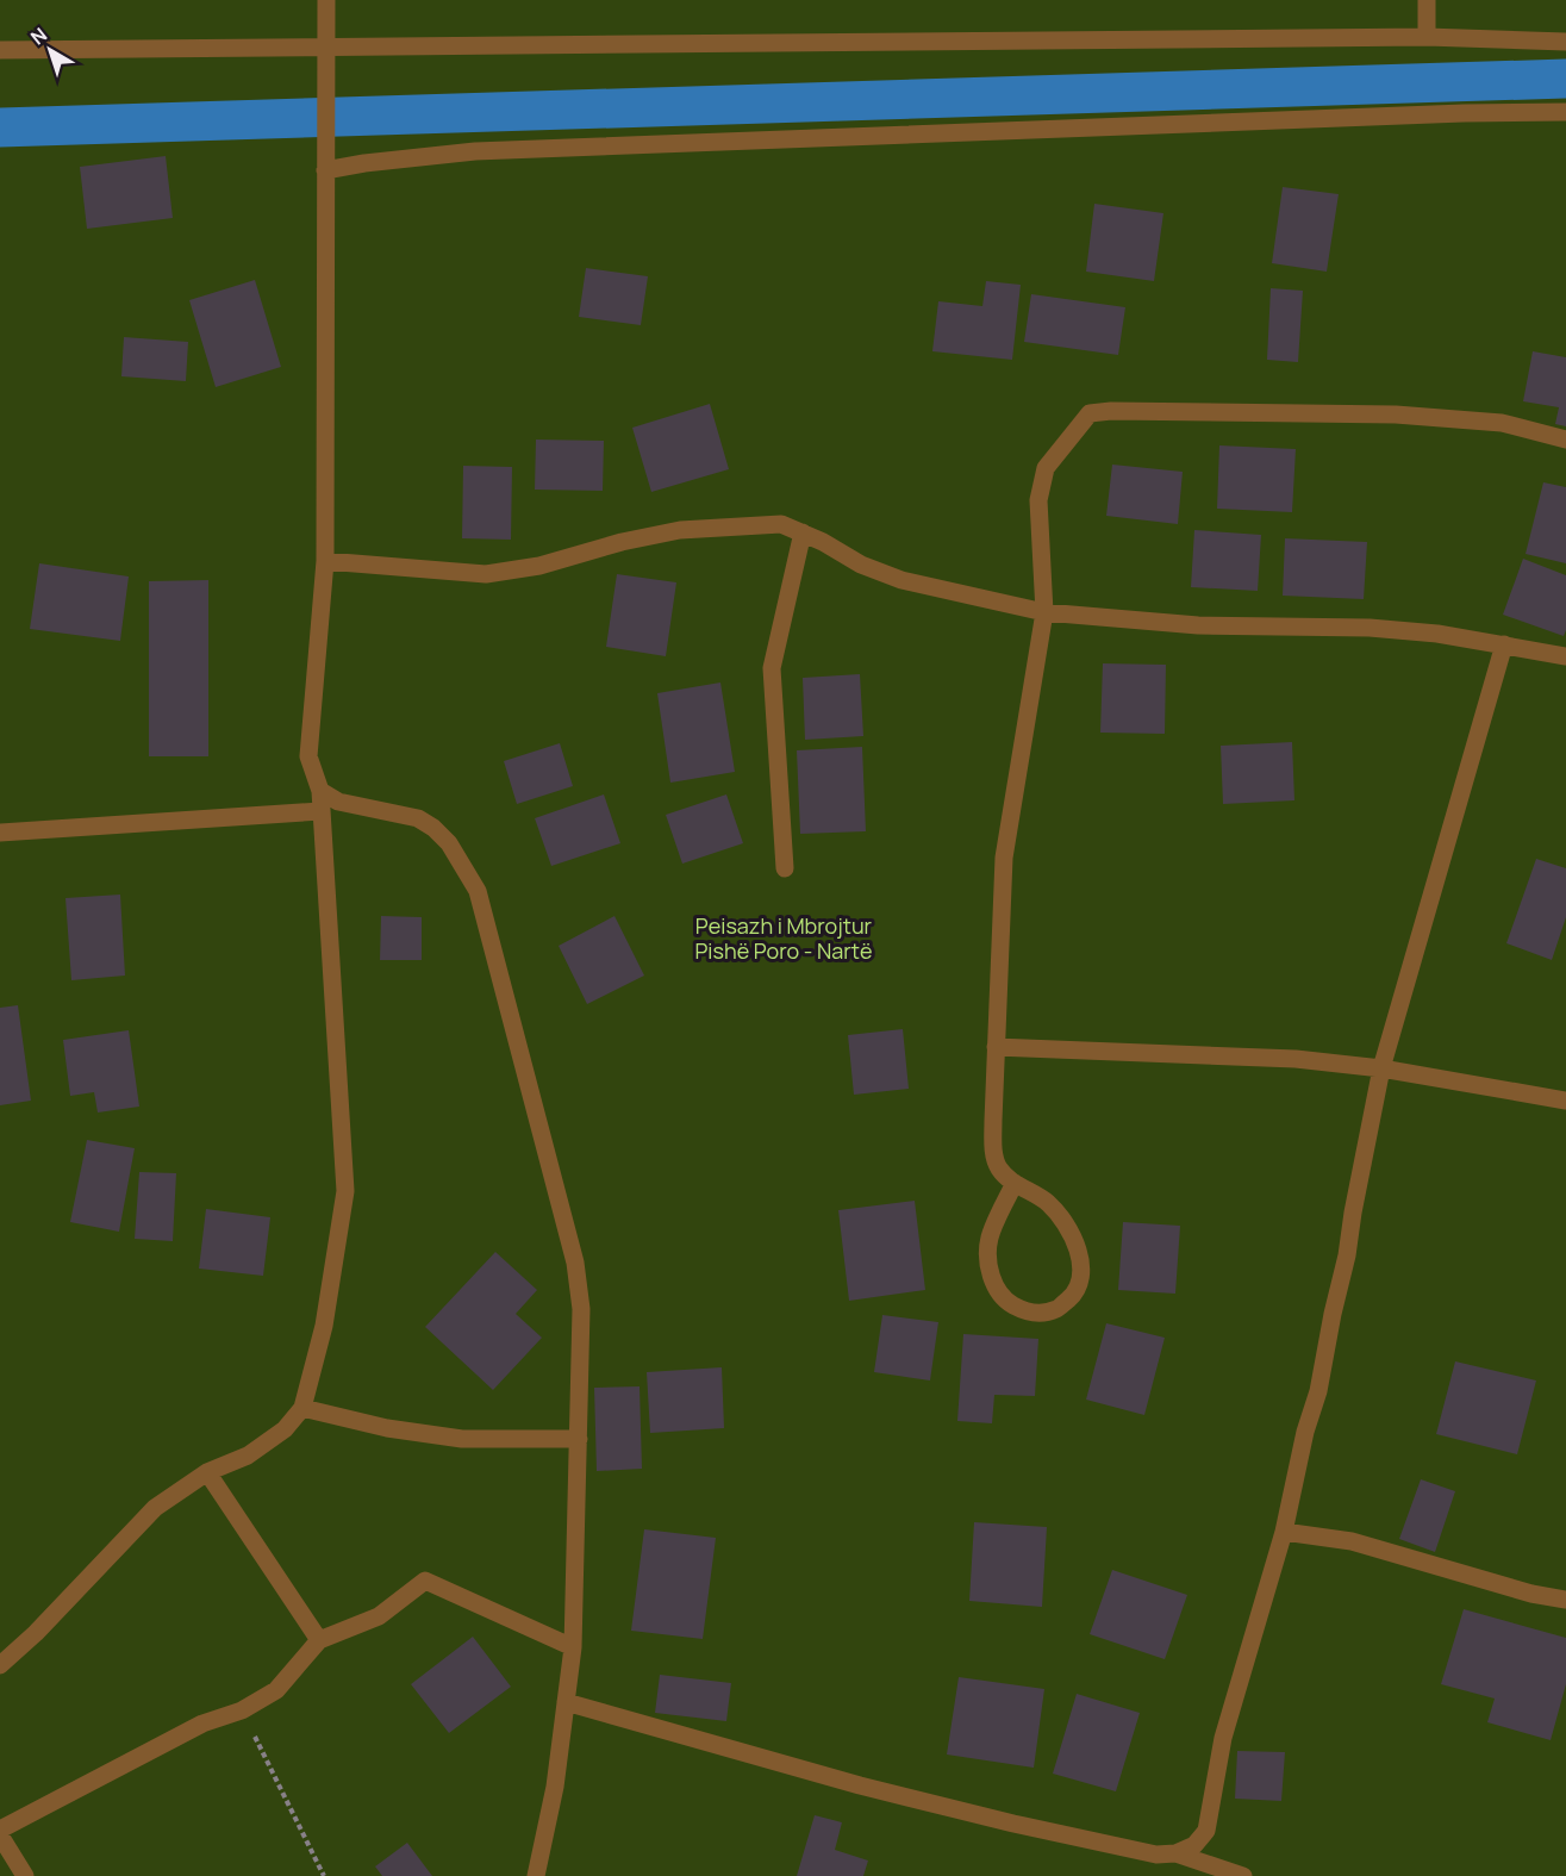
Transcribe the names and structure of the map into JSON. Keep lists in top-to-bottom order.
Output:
{
  "parks": ["Peisazh i Mbrojtur Pishë Poro - Nartë"],
  "north": "top left"
}
